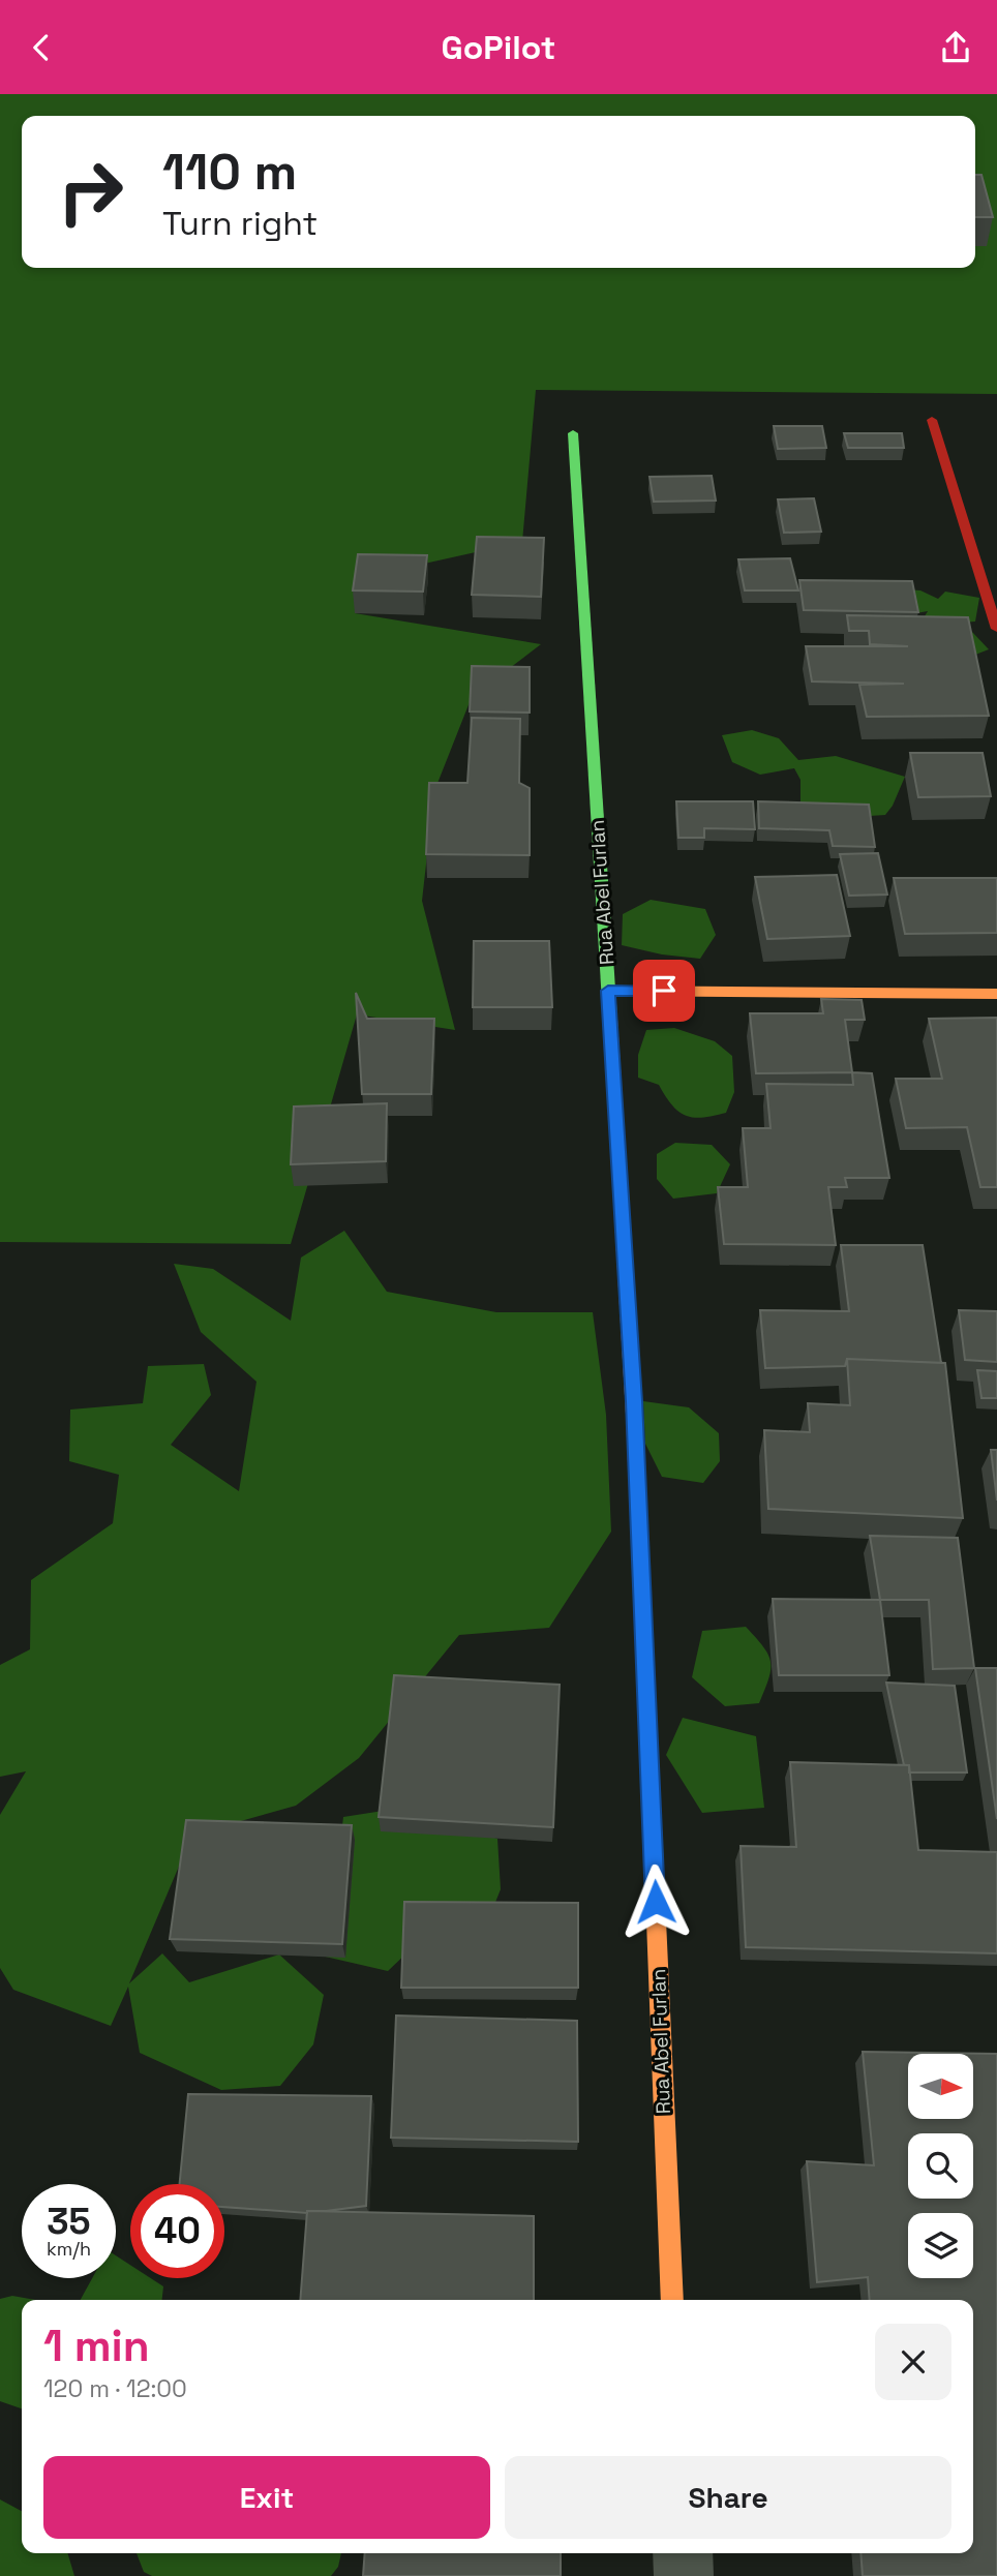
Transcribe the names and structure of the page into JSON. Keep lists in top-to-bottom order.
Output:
{
  "streets": {
    "street": ["Rua Abel Furlan"]
  },
  "north": "right",
  "page": {
    "header": "GoPilot",
    "turn": ["110 m", "Turn right"],
    "speed": "35 km/h",
    "limit": "40",
    "heading": ["1 min", "120 m · 12:00"],
    "buttons": ["Exit", "Share"]
  }
}
